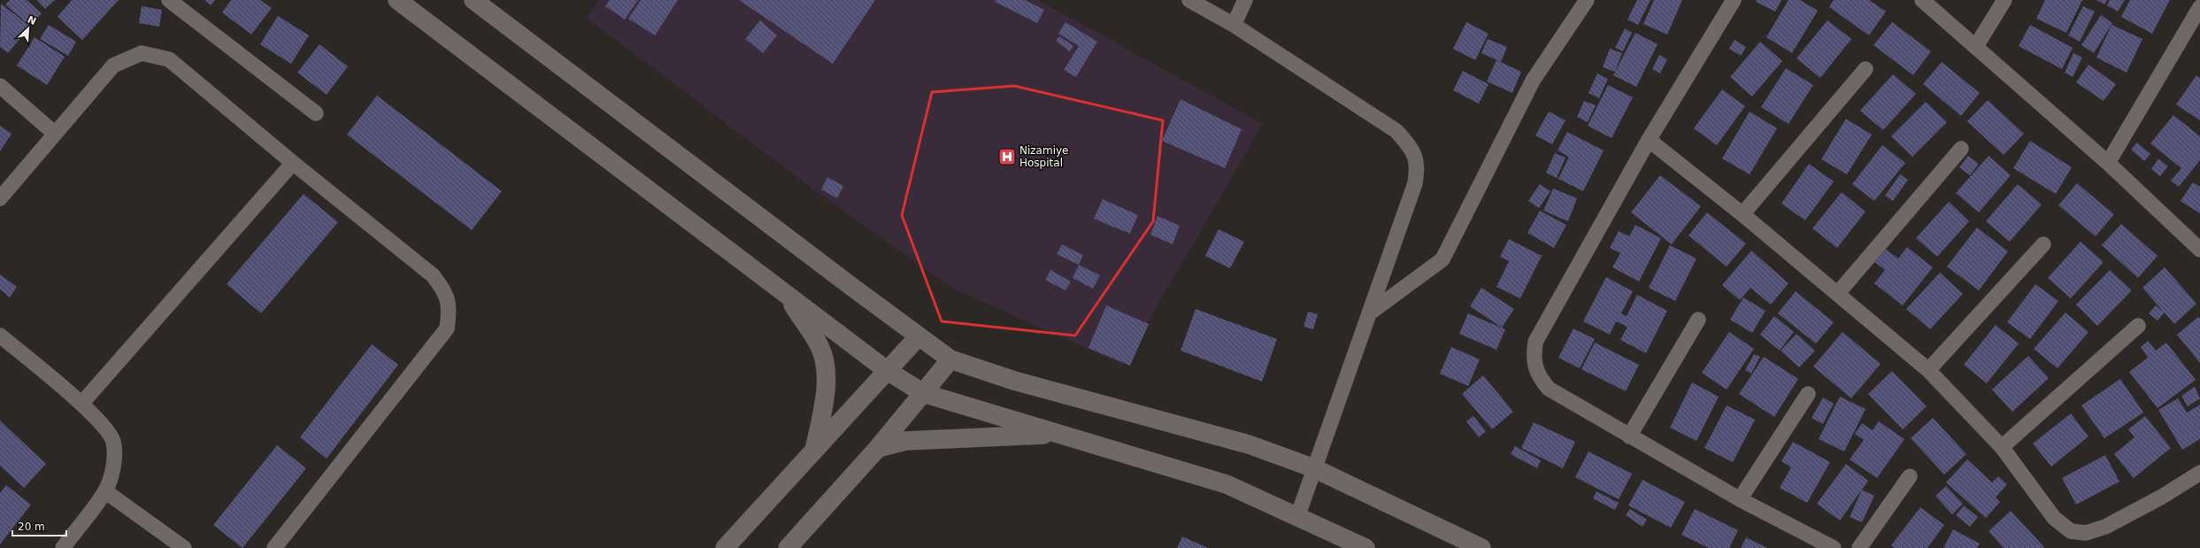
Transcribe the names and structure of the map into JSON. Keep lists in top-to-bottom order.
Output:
{
  "places": {
    "hospital": ["Nizamiye Hospital"]
  },
  "scale_bar": "20 m",
  "north": "top right"
}
